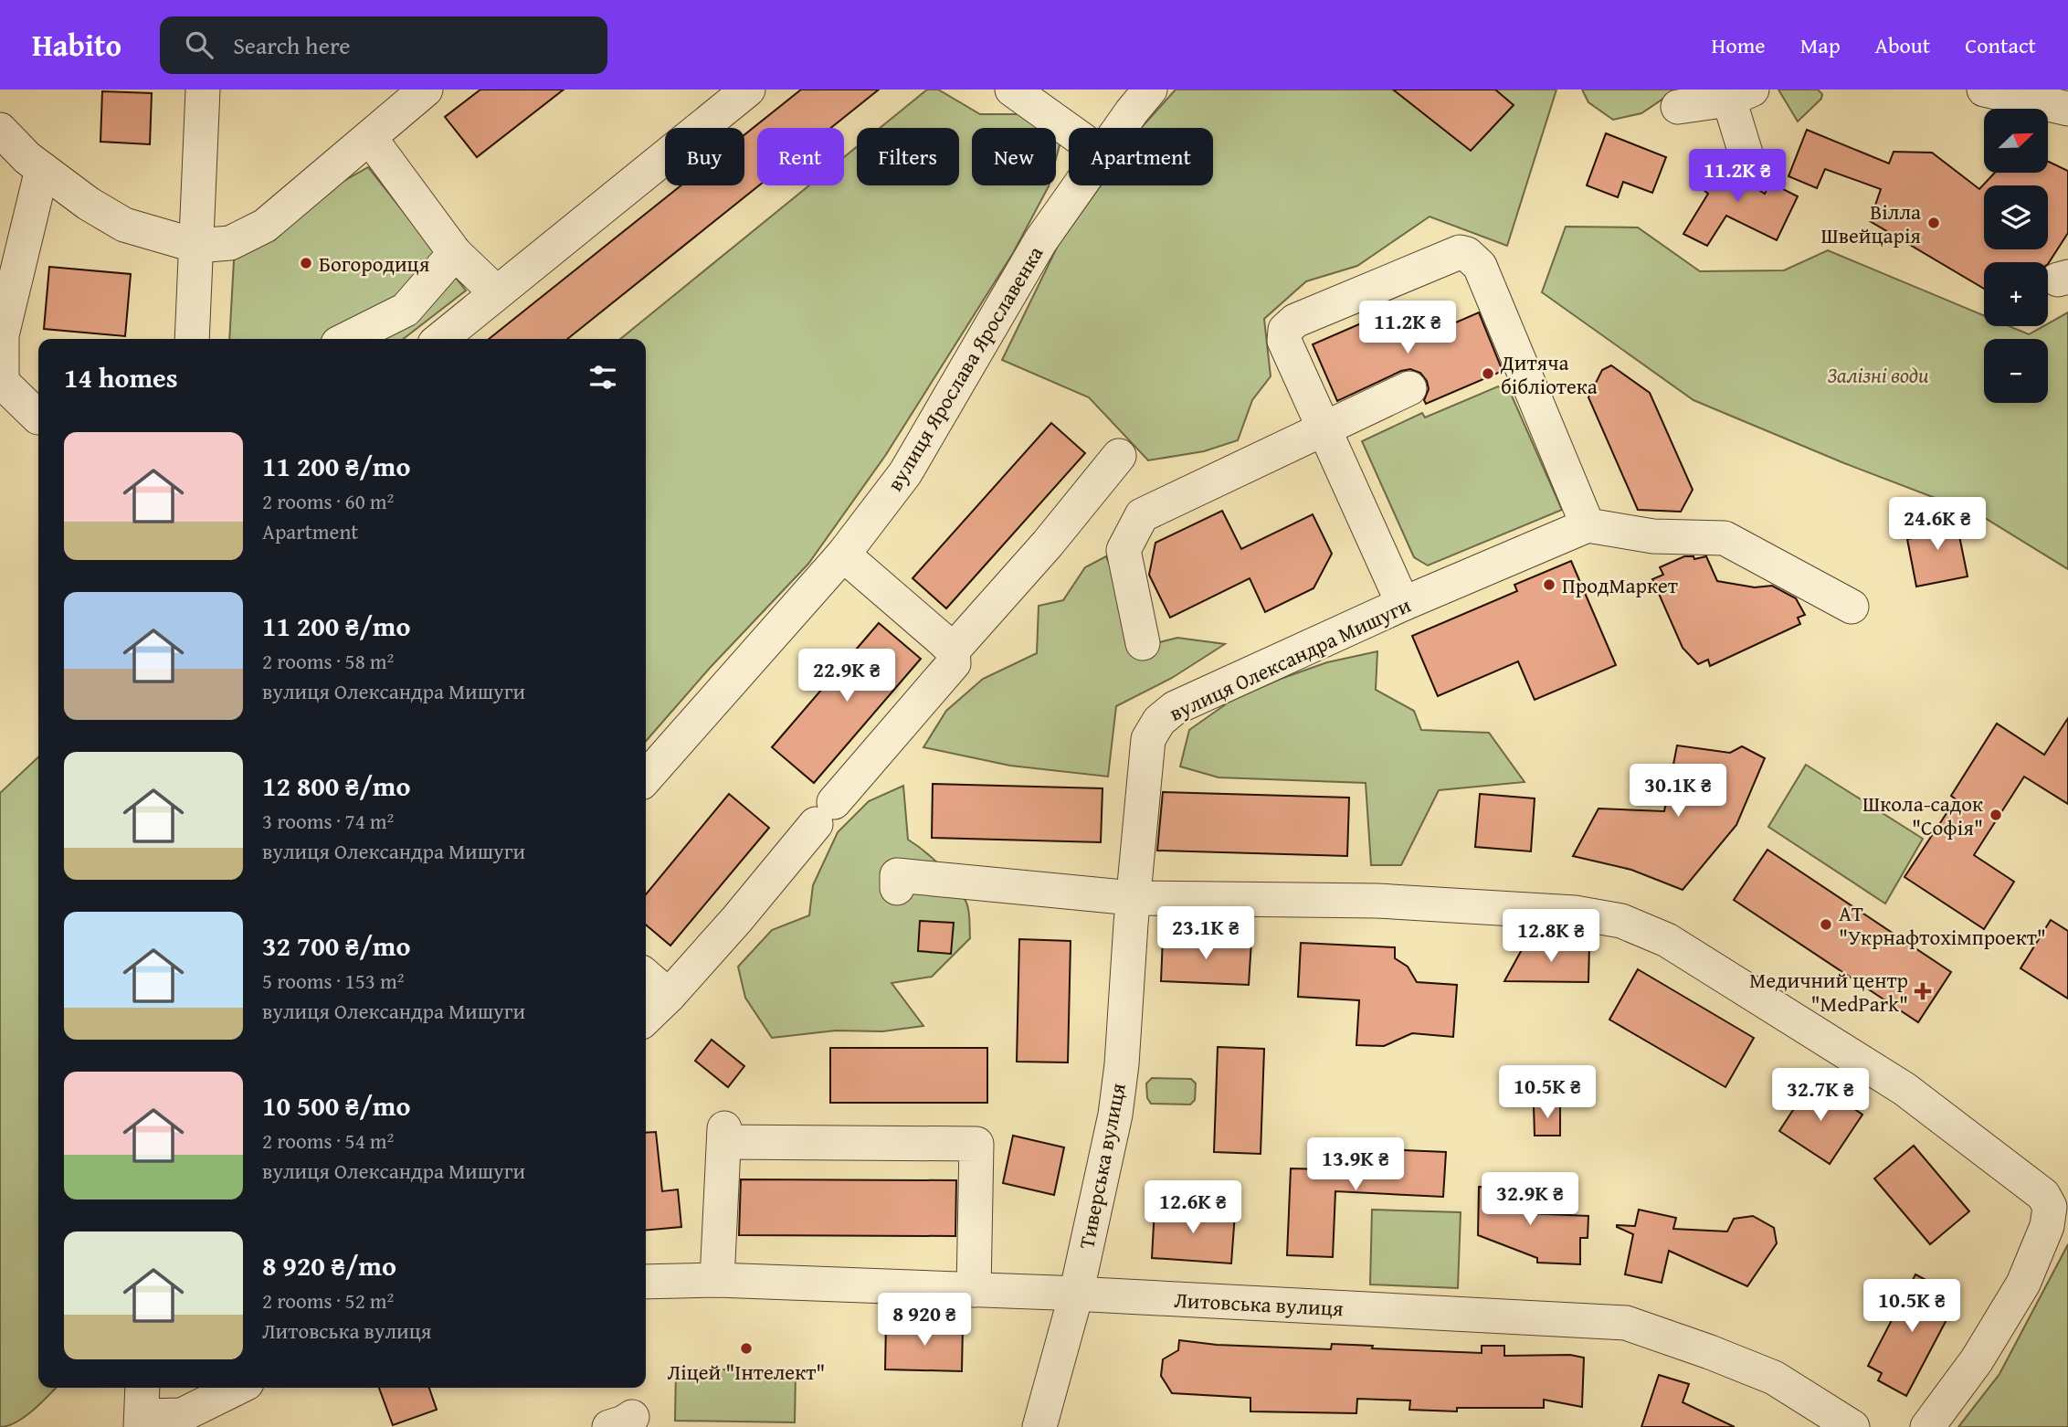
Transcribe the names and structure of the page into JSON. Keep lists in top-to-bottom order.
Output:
{
  "streets": {
    "street": [
      "вулиця Ярослава Ярославенка",
      "вулиця Олександра Мишуги",
      "Тиверська вулиця",
      "Литовська вулиця"
    ]
  },
  "crossings": [
    ["вулиця Олександра Мишуги", "Тиверська вулиця"],
    ["Тиверська вулиця", "Литовська вулиця"]
  ],
  "parks": ["Залізні води"],
  "places": {
    "other": [
      "Вілла Швейцарія",
      "Богородиця",
      "Дитяча бібліотека",
      "ПродМаркет",
      "Школа-садок \"Софія\"",
      "АТ \"Укрнафтохімпроект\"",
      "Ліцей \"Інтелект\""
    ],
    "health": ["Медичний центр \"MedPark\""]
  },
  "north": "top right",
  "page": {
    "header": "Habito",
    "search": "Search here",
    "nav": [
      "Home",
      "Map",
      "About",
      "Contact"
    ],
    "map_buttons": ["+", "−"],
    "chip": [
      "Buy",
      "Rent",
      "Filters",
      "New",
      "Apartment"
    ],
    "price": [
      "11.2K ₴",
      "11.2K ₴",
      "24.6K ₴",
      "22.9K ₴",
      "30.1K ₴",
      "23.1K ₴",
      "12.8K ₴",
      "10.5K ₴",
      "32.7K ₴",
      "13.9K ₴",
      "32.9K ₴",
      "12.6K ₴",
      "10.5K ₴",
      "8 920 ₴"
    ],
    "heading": "14 homes",
    "list": [
      {
        "name": "11 200 ₴/mo",
        "note": "2 rooms · 60 m² · Apartment"
      },
      {
        "name": "11 200 ₴/mo",
        "note": "2 rooms · 58 m² · вулиця Олександра Мишуги"
      },
      {
        "name": "12 800 ₴/mo",
        "note": "3 rooms · 74 m² · вулиця Олександра Мишуги"
      },
      {
        "name": "32 700 ₴/mo",
        "note": "5 rooms · 153 m² · вулиця Олександра Мишуги"
      },
      {
        "name": "10 500 ₴/mo",
        "note": "2 rooms · 54 m² · вулиця Олександра Мишуги"
      },
      {
        "name": "8 920 ₴/mo",
        "note": "2 rooms · 52 m² · Литовська вулиця"
      }
    ]
  }
}
